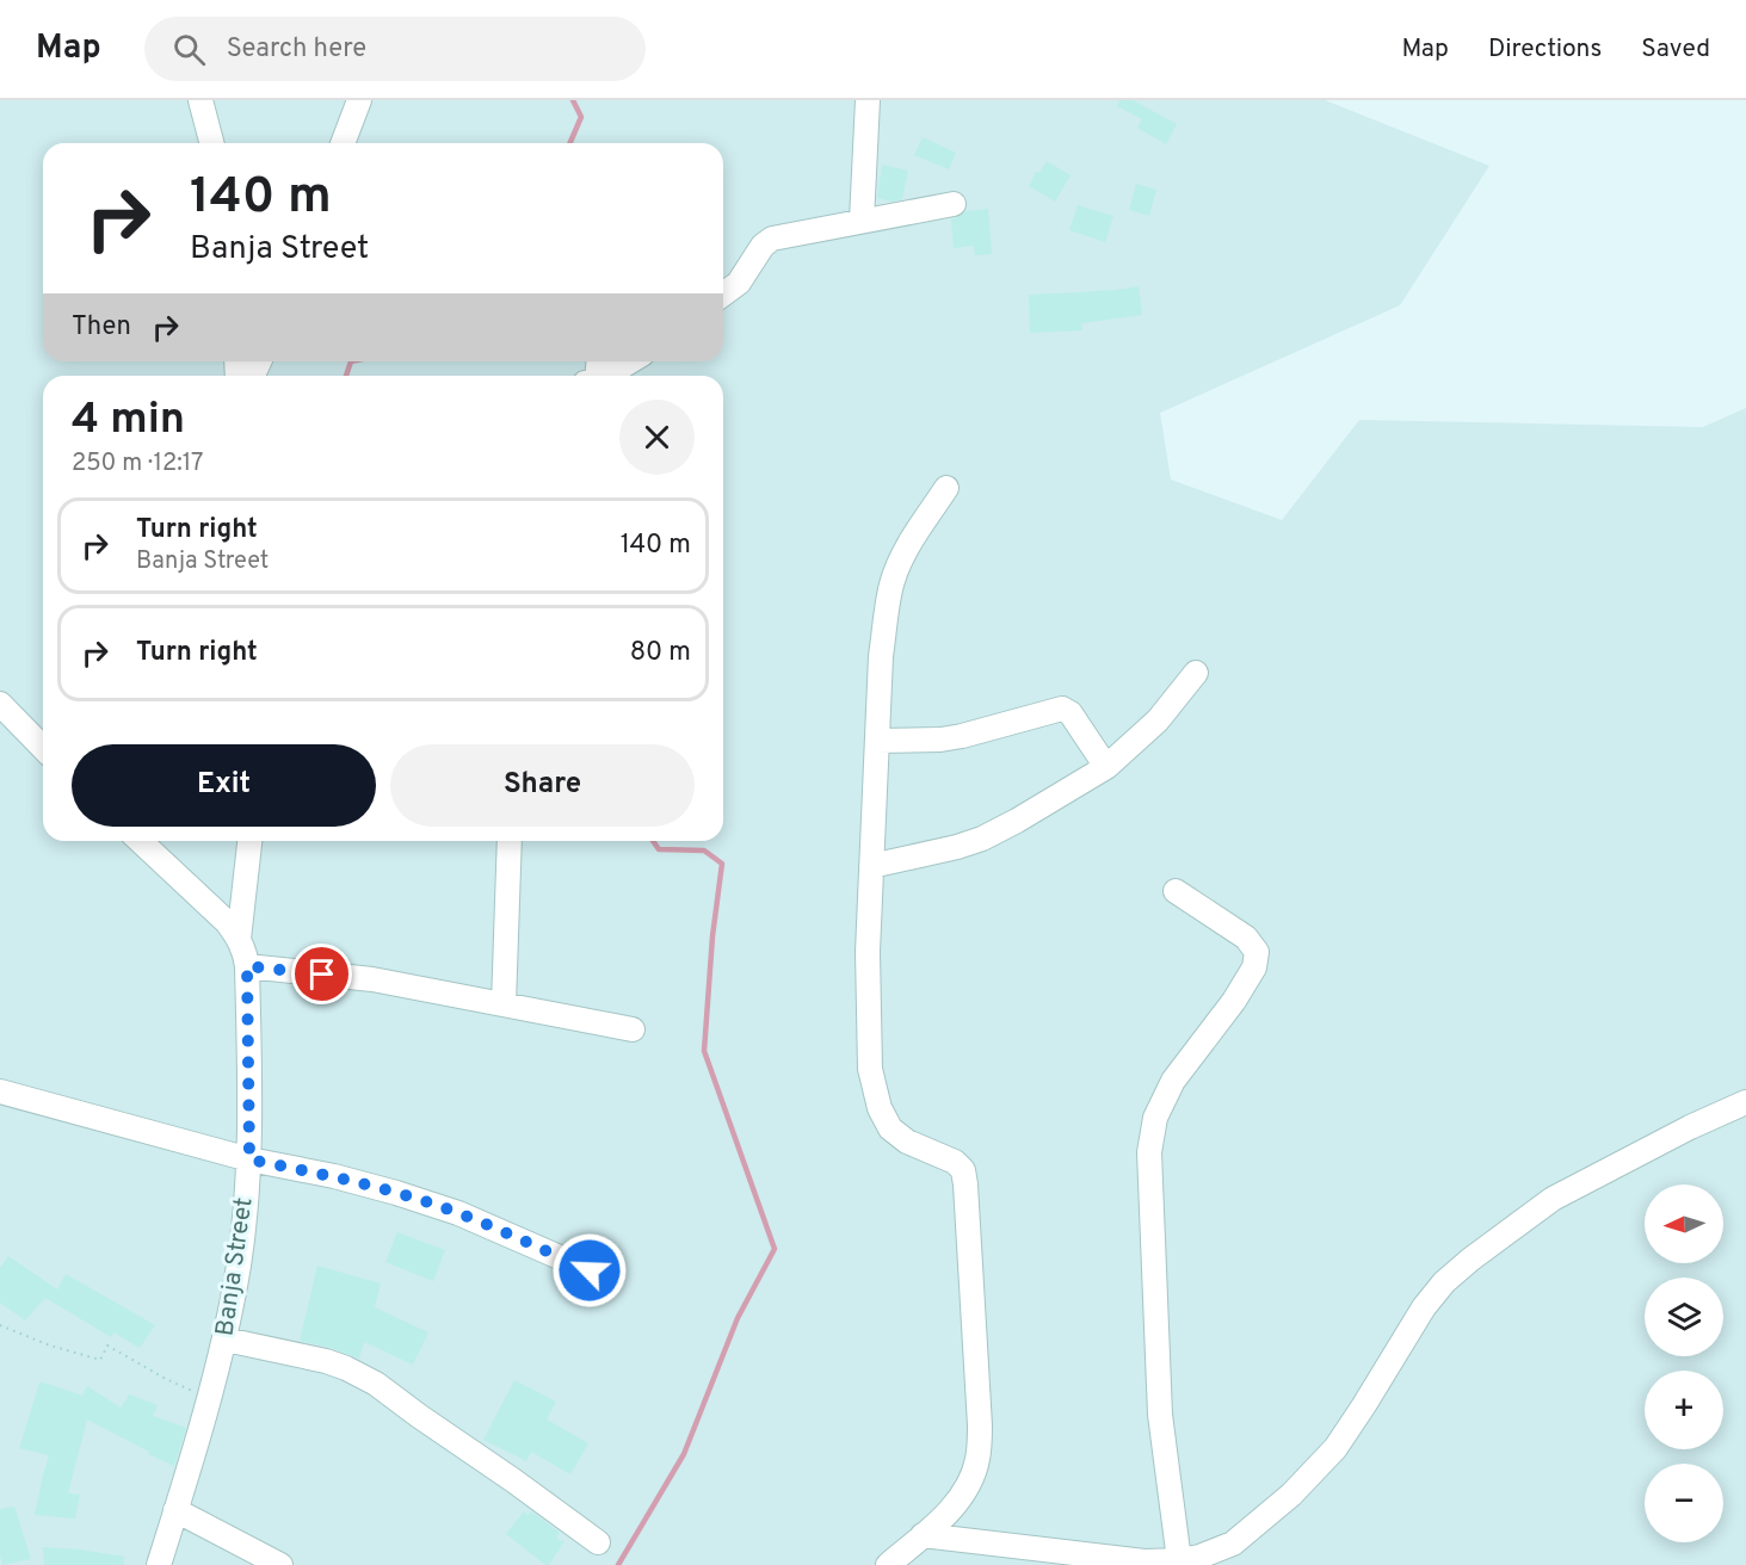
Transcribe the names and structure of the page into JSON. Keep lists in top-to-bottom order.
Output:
{
  "streets": {
    "street": ["Banja Street"]
  },
  "north": "left",
  "page": {
    "header": "Map",
    "search": "Search here",
    "nav": ["Map", "Directions", "Saved"],
    "turn": ["140 m", "Banja Street"],
    "then": "Then",
    "heading": ["4 min", "250 m · 12:17"],
    "list": [
      {
        "name": "Turn right",
        "note": "Banja Street",
        "value": "140 m"
      },
      {
        "name": "Turn right",
        "value": "80 m"
      }
    ],
    "buttons": ["Exit", "Share"],
    "map_buttons": ["+", "−"]
  }
}
